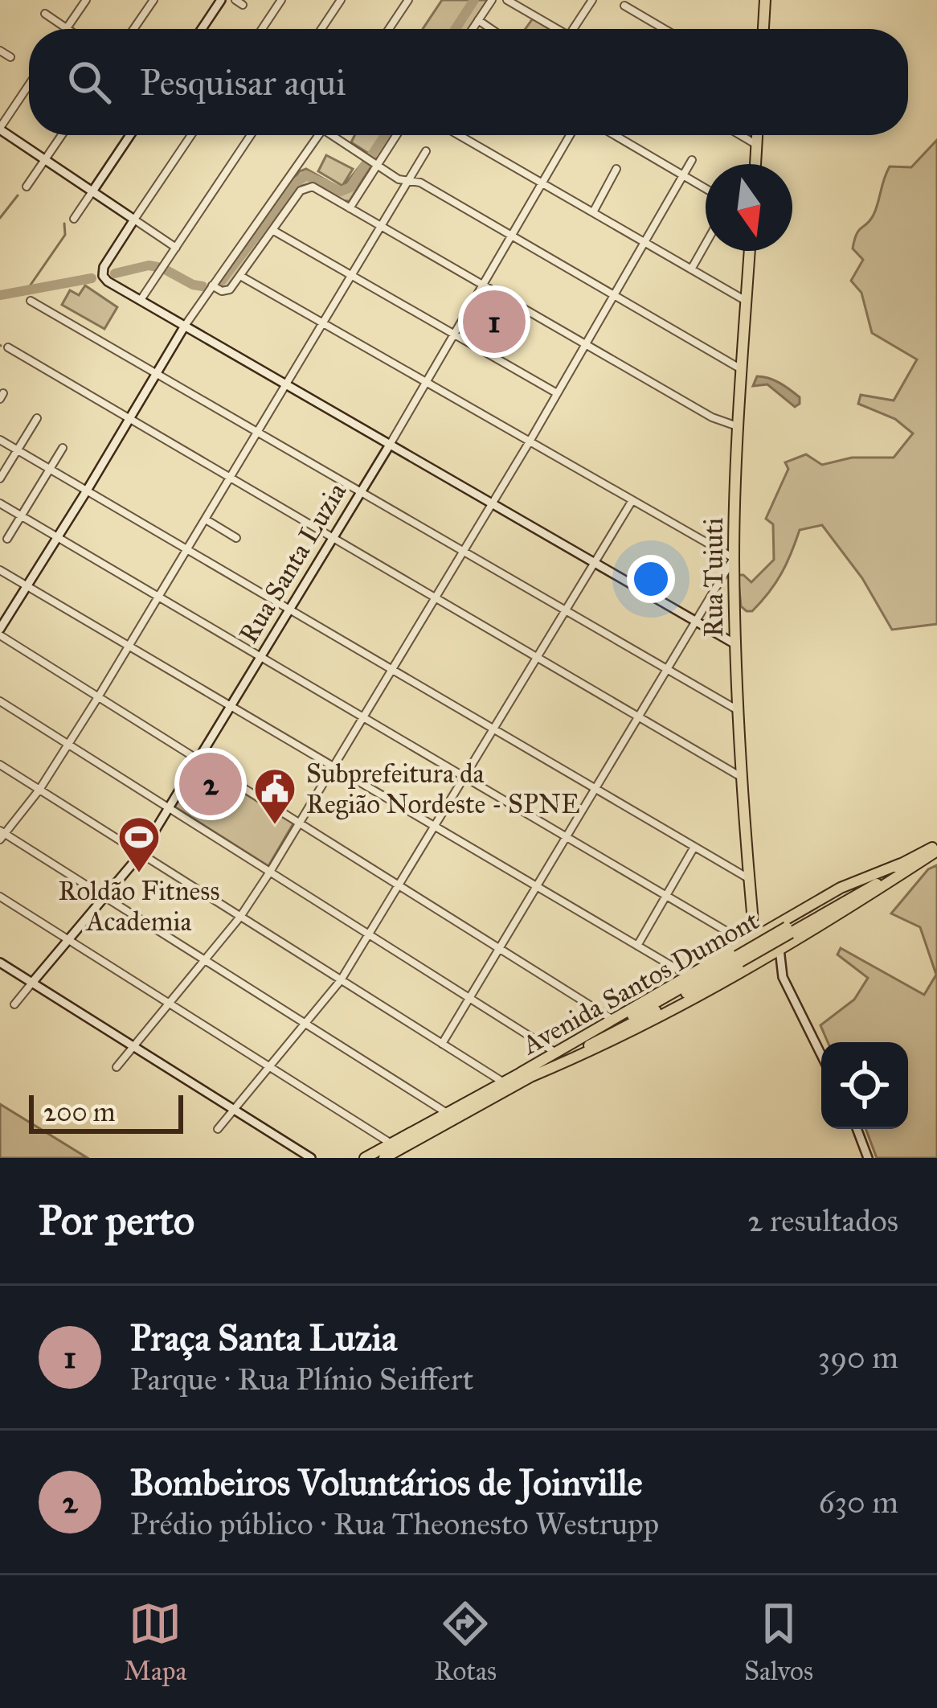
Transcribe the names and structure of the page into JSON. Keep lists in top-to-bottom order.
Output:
{
  "streets": {
    "main road": ["Rua Tuiuti", "Avenida Santos Dumont"],
    "street": ["Rua Santa Luzia"]
  },
  "crossings": [
    ["Rua Tuiuti", "Avenida Santos Dumont"]
  ],
  "places": {
    "public building": ["Subprefeitura da Região Nordeste - SPNE"],
    "sports": ["Roldão Fitness Academia"]
  },
  "scale_bar": "200 m",
  "north": "bottom",
  "page": {
    "search": "Pesquisar aqui",
    "pins": ["1", "2"],
    "scale": "200 m",
    "heading": ["Por perto", "2 resultados"],
    "list": [
      {
        "mark": "1",
        "name": "Praça Santa Luzia",
        "note": "Parque · Rua Plínio Seiffert",
        "value": "390 m"
      },
      {
        "mark": "2",
        "name": "Bombeiros Voluntários de Joinville",
        "note": "Prédio público · Rua Theonesto Westrupp",
        "value": "630 m"
      }
    ],
    "nav": ["Mapa", "Rotas", "Salvos"]
  }
}
